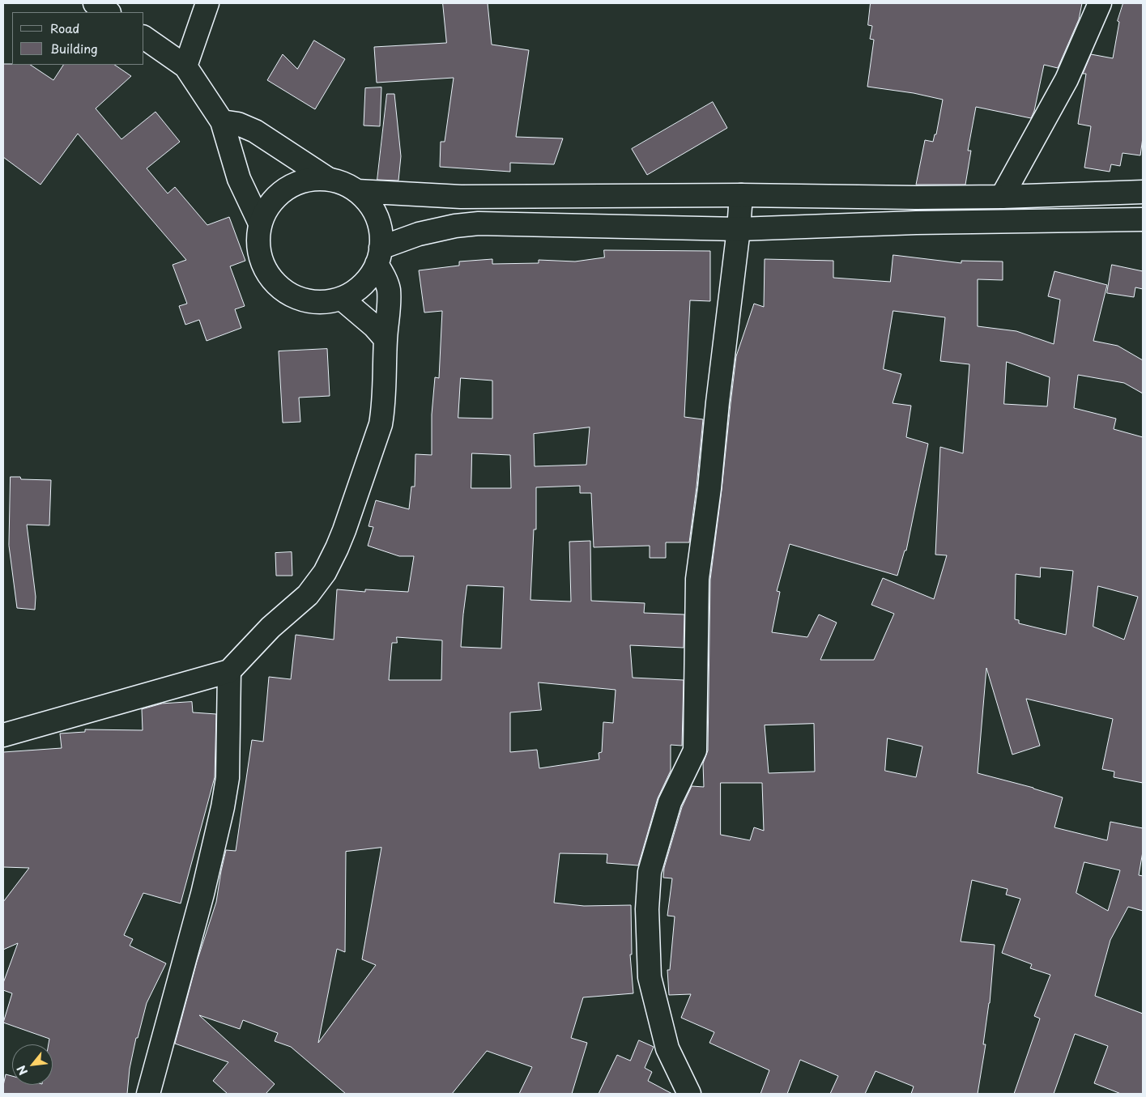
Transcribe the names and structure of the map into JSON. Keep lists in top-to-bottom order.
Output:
{
  "legend": ["Road", "Building"],
  "north": "bottom left"
}
